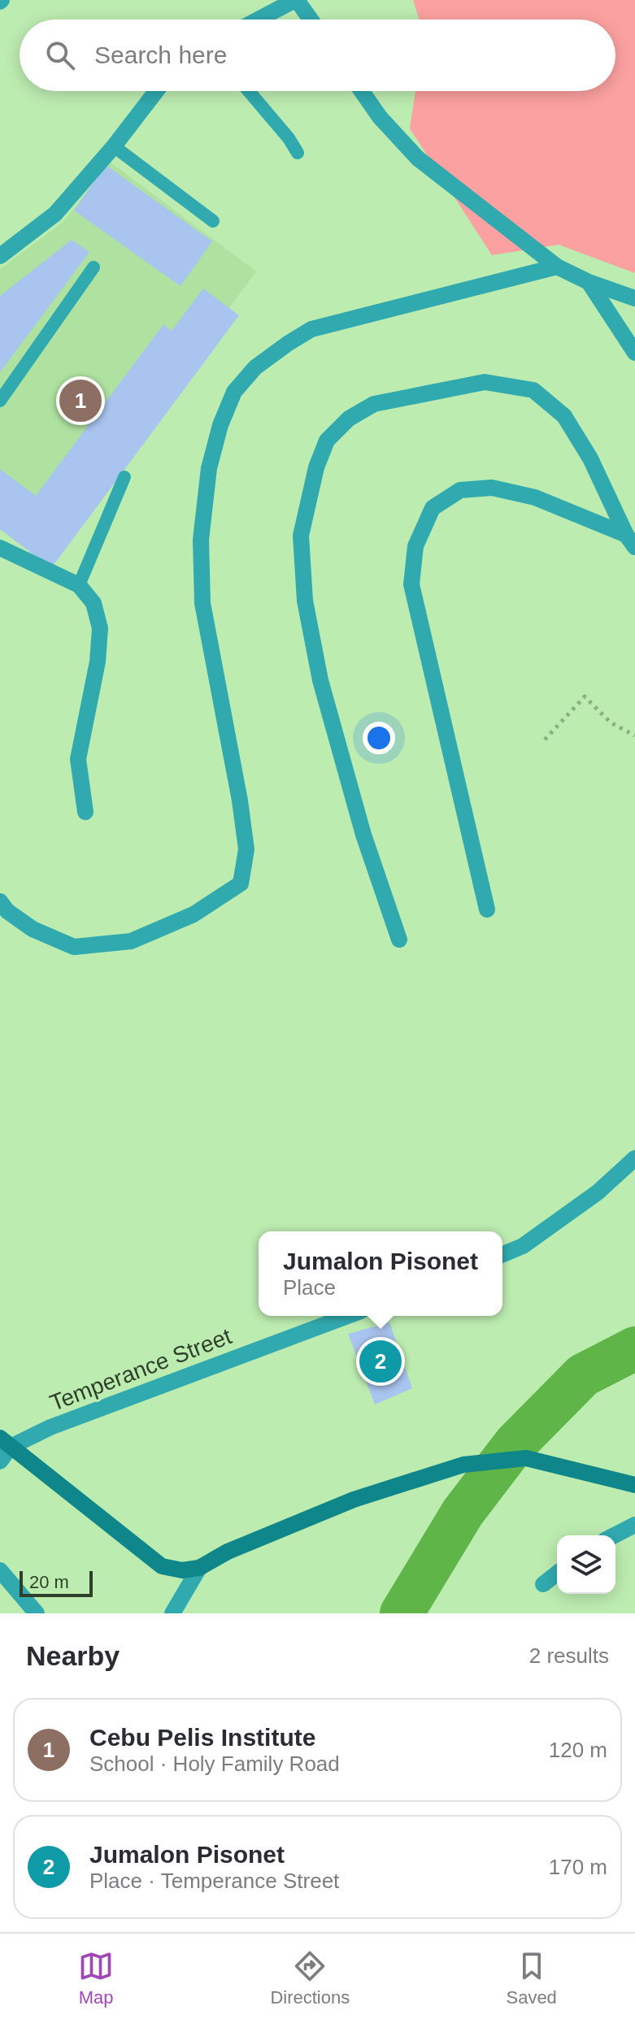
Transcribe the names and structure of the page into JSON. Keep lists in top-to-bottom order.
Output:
{
  "streets": {
    "street": ["Temperance Street"]
  },
  "scale_bar": "20 m",
  "page": {
    "search": "Search here",
    "pins": ["1", "2"],
    "popup": ["Jumalon Pisonet", "Place"],
    "scale": "20 m",
    "heading": ["Nearby", "2 results"],
    "list": [
      {
        "mark": "1",
        "name": "Cebu Pelis Institute",
        "note": "School · Holy Family Road",
        "value": "120 m"
      },
      {
        "mark": "2",
        "name": "Jumalon Pisonet",
        "note": "Place · Temperance Street",
        "value": "170 m"
      }
    ],
    "nav": ["Map", "Directions", "Saved"]
  }
}
